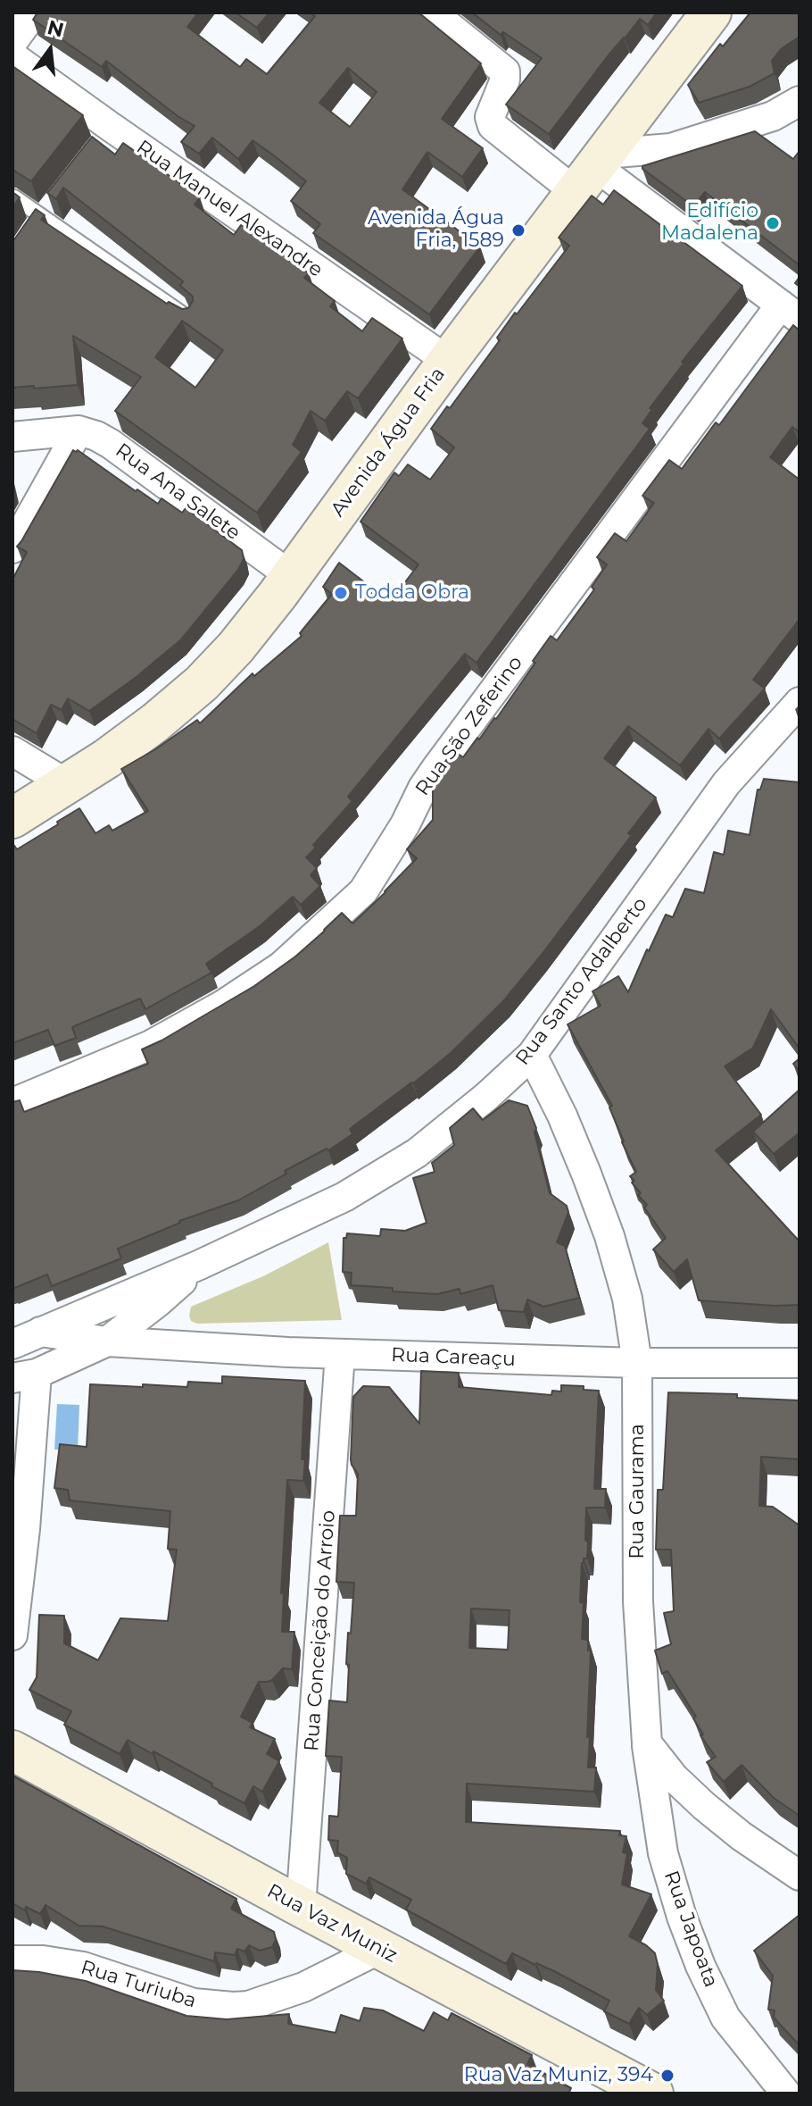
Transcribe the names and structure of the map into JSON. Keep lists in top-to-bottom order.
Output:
{
  "streets": {
    "main road": ["Avenida Água Fria", "Rua Vaz Muniz"],
    "street": [
      "Rua Manuel Alexandre",
      "Rua Ana Salete",
      "Rua São Zeferino",
      "Rua Santo Adalberto",
      "Rua Careaçu",
      "Rua Gaurama",
      "Rua Conceição do Arroio",
      "Rua Japoata",
      "Rua Turiuba"
    ]
  },
  "crossings": [
    ["Rua Manuel Alexandre", "Avenida Água Fria"],
    ["Avenida Água Fria", "Rua Ana Salete"],
    ["Rua Santo Adalberto", "Rua Careaçu"],
    ["Rua Santo Adalberto", "Rua Gaurama"],
    ["Rua Careaçu", "Rua Gaurama"],
    ["Rua Careaçu", "Rua Conceição do Arroio"],
    ["Rua Gaurama", "Rua Japoata"],
    ["Rua Conceição do Arroio", "Rua Vaz Muniz"],
    ["Rua Vaz Muniz", "Rua Turiuba"]
  ],
  "places": [
    "Edifício Madalena",
    "Avenida Água Fria, 1589",
    "Todda Obra",
    "Rua Vaz Muniz, 394"
  ],
  "north": "top"
}
